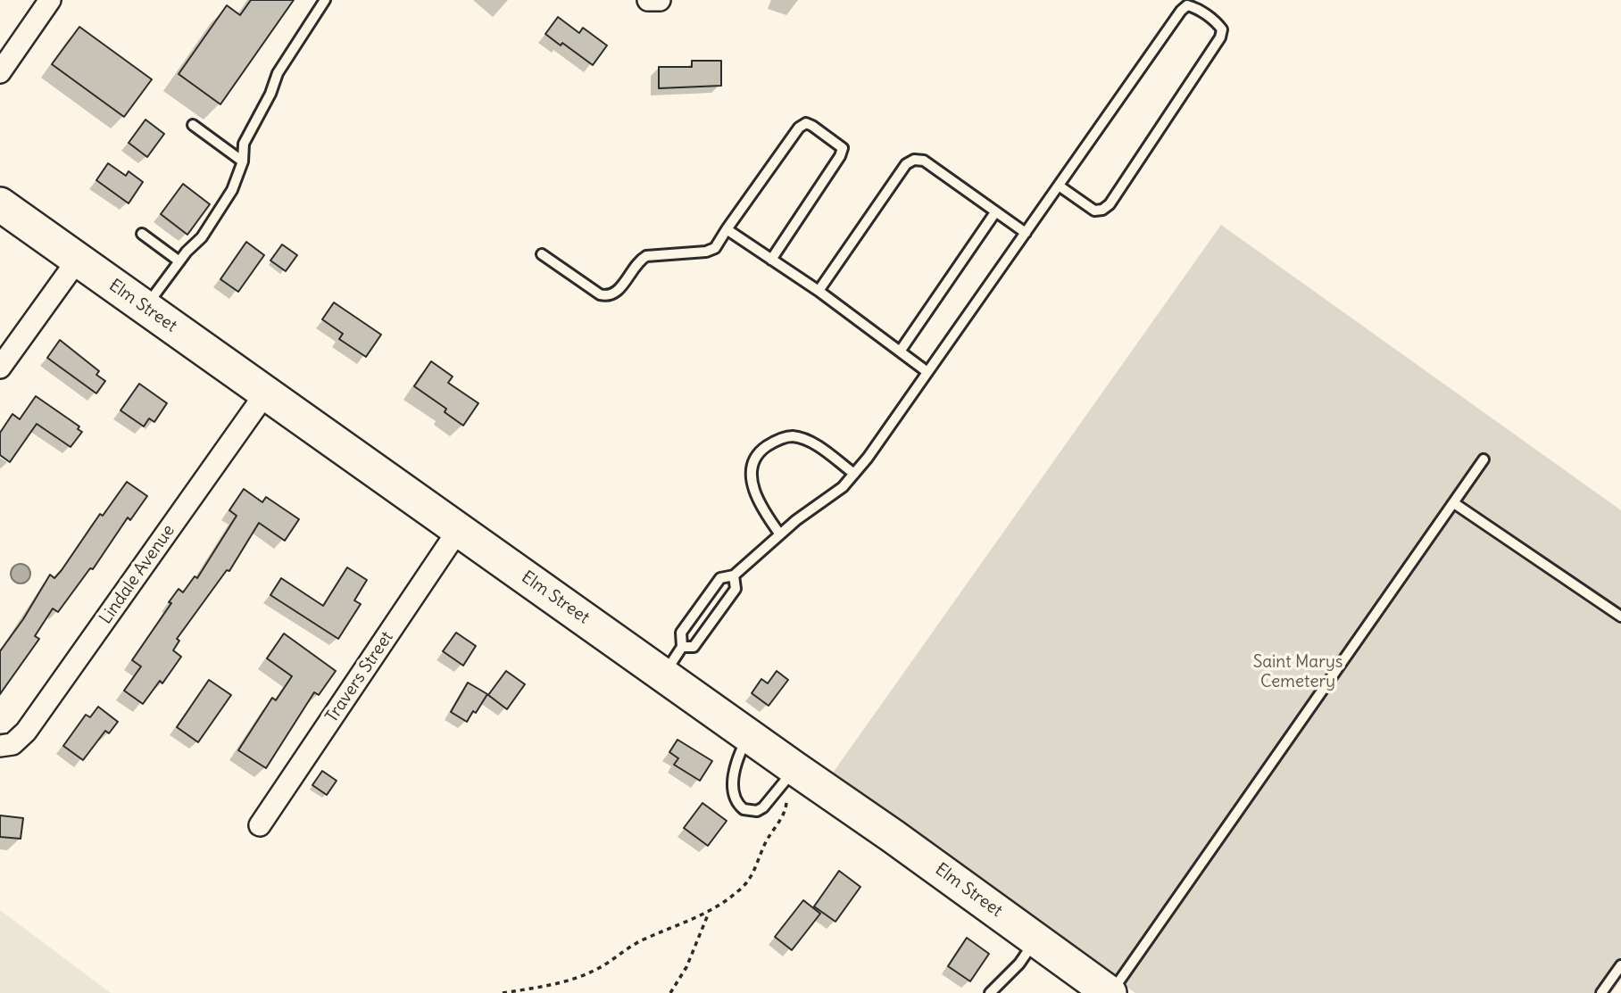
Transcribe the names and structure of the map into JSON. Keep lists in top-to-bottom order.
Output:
{
  "streets": {
    "main road": ["Elm Street"],
    "street": ["Lindale Avenue", "Travers Street"]
  },
  "crossings": [
    ["Elm Street", "Lindale Avenue"],
    ["Elm Street", "Travers Street"]
  ],
  "parks": ["Saint Marys Cemetery"]
}
